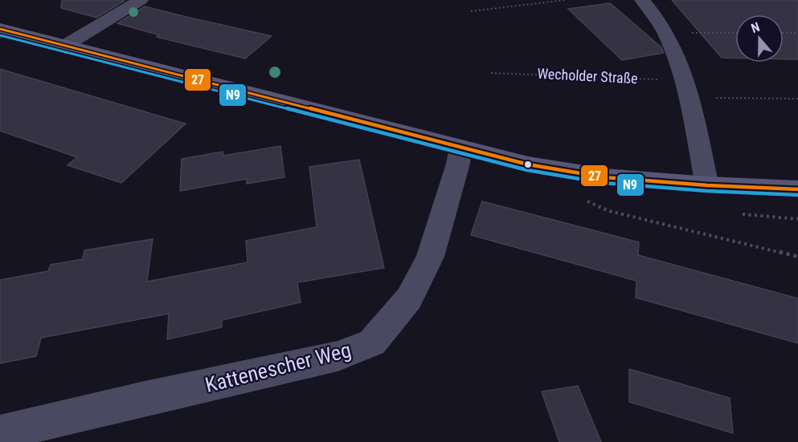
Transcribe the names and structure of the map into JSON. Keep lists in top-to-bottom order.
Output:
{
  "streets": {
    "street": ["Kattenescher Weg"],
    "path": ["Wecholder Straße"]
  },
  "lines": ["transit line 27", "transit line N9"],
  "north": "top"
}
